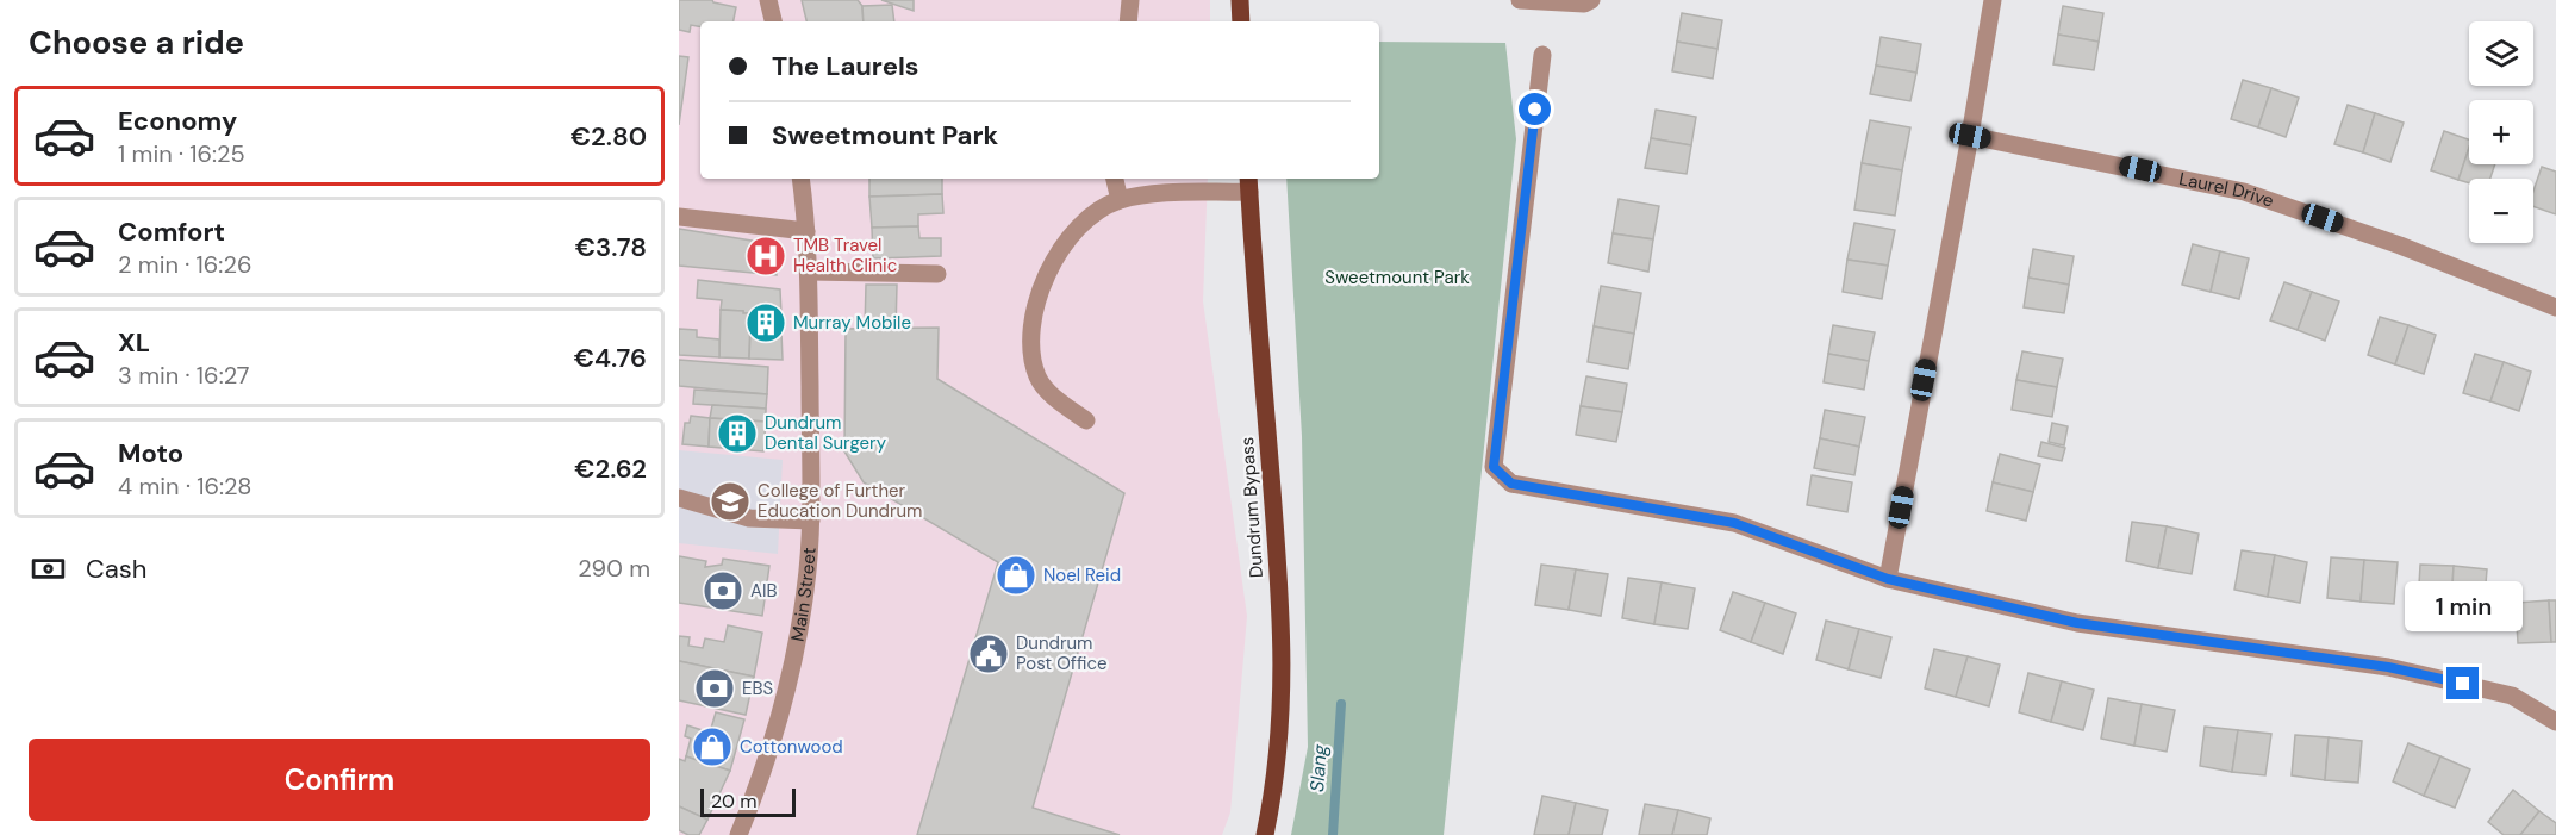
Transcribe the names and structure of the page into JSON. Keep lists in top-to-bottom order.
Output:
{
  "streets": {
    "main road": ["Dundrum Bypass"],
    "street": ["Laurel Drive", "Main Street"]
  },
  "water": ["Slang"],
  "parks": ["Sweetmount Park"],
  "places": {
    "hospital": ["TMB Travel Health Clinic"],
    "building": ["Murray Mobile", "Dundrum Dental Surgery"],
    "school or university": ["College of Further Education Dundrum"],
    "shop": ["Noel Reid", "Cottonwood"],
    "bank": ["AIB", "EBS"],
    "public building": ["Dundrum Post Office"]
  },
  "scale_bar": "20 m",
  "page": {
    "heading": "Choose a ride",
    "map_buttons": ["+", "−"],
    "banner": ["The Laurels", "Sweetmount Park"],
    "list": [
      {
        "name": "Economy",
        "note": "1 min · 16:25",
        "value": "€2.80"
      },
      {
        "name": "Comfort",
        "note": "2 min · 16:26",
        "value": "€3.78"
      },
      {
        "name": "XL",
        "note": "3 min · 16:27",
        "value": "€4.76"
      },
      {
        "name": "Moto",
        "note": "4 min · 16:28",
        "value": "€2.62"
      }
    ],
    "pay": ["Cash", "290 m"],
    "bubble": "1 min",
    "buttons": "Confirm",
    "scale": "20 m"
  }
}
